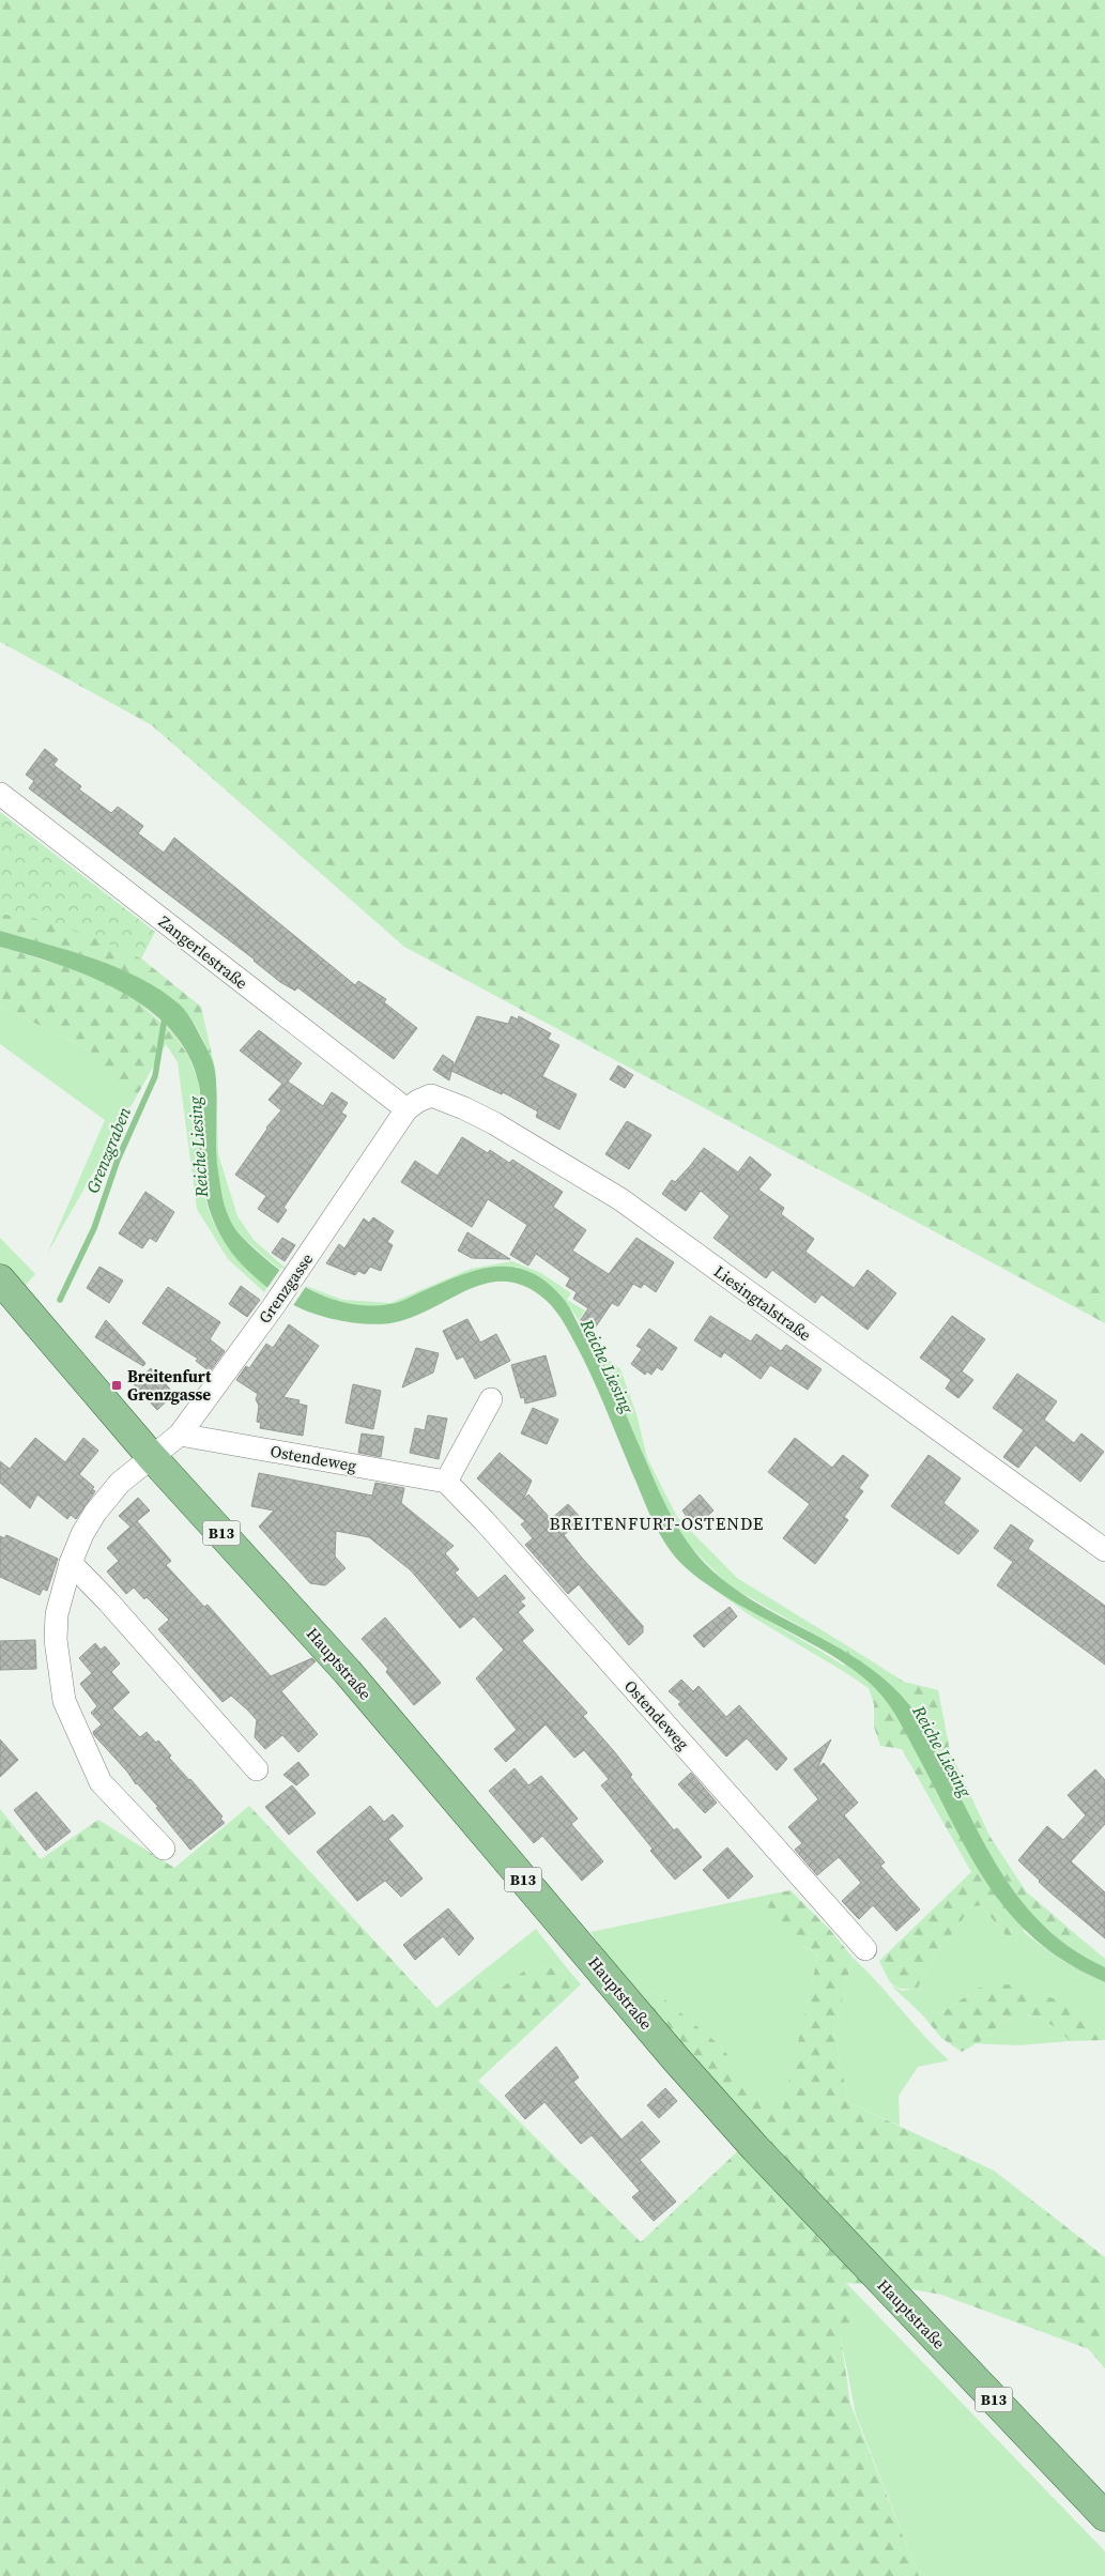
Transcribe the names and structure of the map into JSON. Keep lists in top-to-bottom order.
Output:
{
  "streets": {
    "main road": ["B13", "Hauptstraße"],
    "street": [
      "Zangerlestraße",
      "Grenzgasse",
      "Liesingtalstraße",
      "Ostendeweg"
    ]
  },
  "crossings": [
    ["Zangerlestraße", "Grenzgasse"],
    ["Zangerlestraße", "Liesingtalstraße"],
    ["Grenzgasse", "Liesingtalstraße"],
    ["Grenzgasse", "Ostendeweg"],
    ["Grenzgasse", "Hauptstraße"]
  ],
  "districts": ["BREITENFURT-OSTENDE"],
  "water": ["Reiche Liesing", "Grenzgraben"],
  "places": {
    "transit": ["Breitenfurt Grenzgasse"]
  }
}
